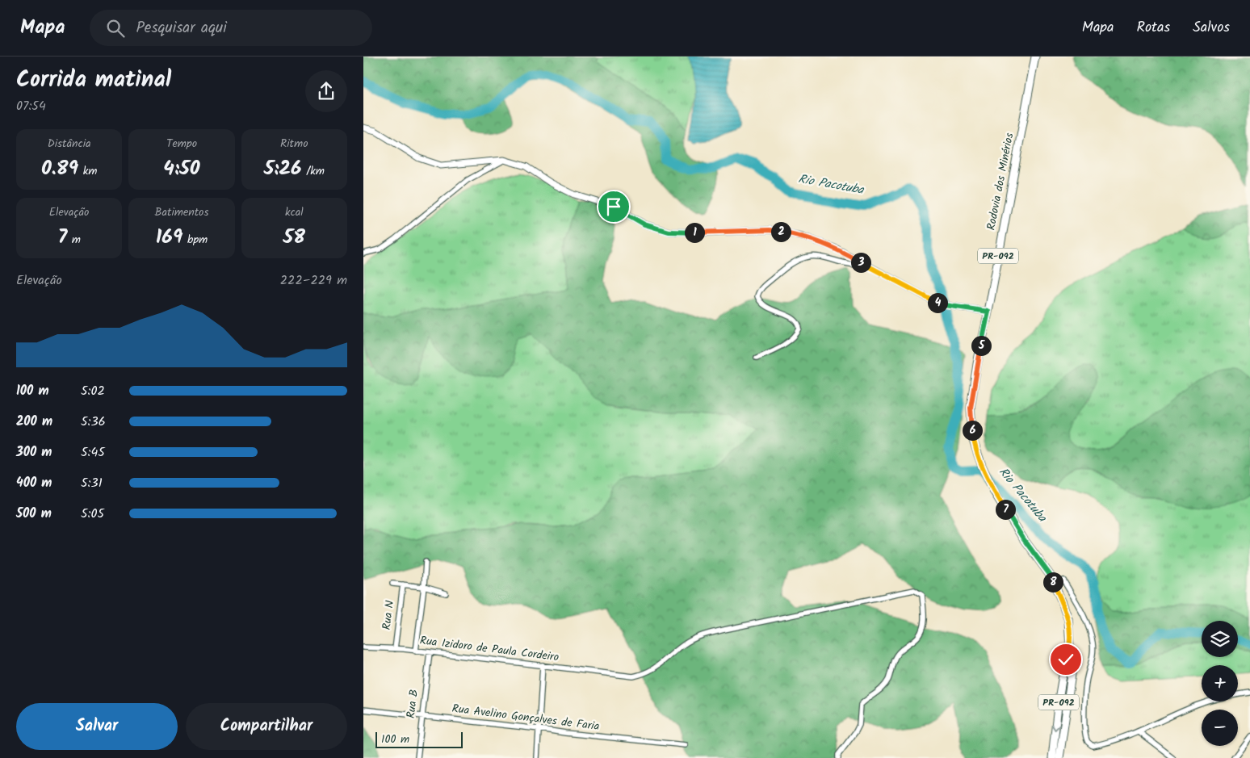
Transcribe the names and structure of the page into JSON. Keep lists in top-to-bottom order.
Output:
{
  "streets": {
    "main road": ["Rodovia dos Minérios", "PR-092"],
    "street": [
      "Rua N",
      "Rua Izidoro de Paula Cordeiro",
      "Rua B",
      "Rua Avelino Gonçalves de Faria"
    ]
  },
  "crossings": [
    ["Rua N", "Rua Izidoro de Paula Cordeiro"],
    ["Rua Izidoro de Paula Cordeiro", "Rua B"],
    ["Rua B", "Rua Avelino Gonçalves de Faria"]
  ],
  "water": ["Rio Pacotuba"],
  "scale_bar": "100 m",
  "page": {
    "header": "Mapa",
    "search": "Pesquisar aqui",
    "nav": ["Mapa", "Rotas", "Salvos"],
    "heading": ["Corrida matinal", "07:54"],
    "stats": [
      ["Distância", "0.89 km"],
      ["Tempo", "4:50"],
      ["Ritmo", "5:26 /km"],
      ["Elevação", "7 m"],
      ["Batimentos", "169 bpm"],
      ["kcal", "58"]
    ],
    "pins": [
      "2",
      "1",
      "3",
      "4",
      "5",
      "6",
      "7",
      "8"
    ],
    "chart": ["Elevação", "222–229 m"],
    "list": [
      {
        "name": "100 m",
        "note": "5:02"
      },
      {
        "name": "200 m",
        "note": "5:36"
      },
      {
        "name": "300 m",
        "note": "5:45"
      },
      {
        "name": "400 m",
        "note": "5:31"
      },
      {
        "name": "500 m",
        "note": "5:05"
      }
    ],
    "map_buttons": ["+", "−"],
    "buttons": ["Salvar", "Compartilhar"],
    "scale": "100 m"
  }
}
